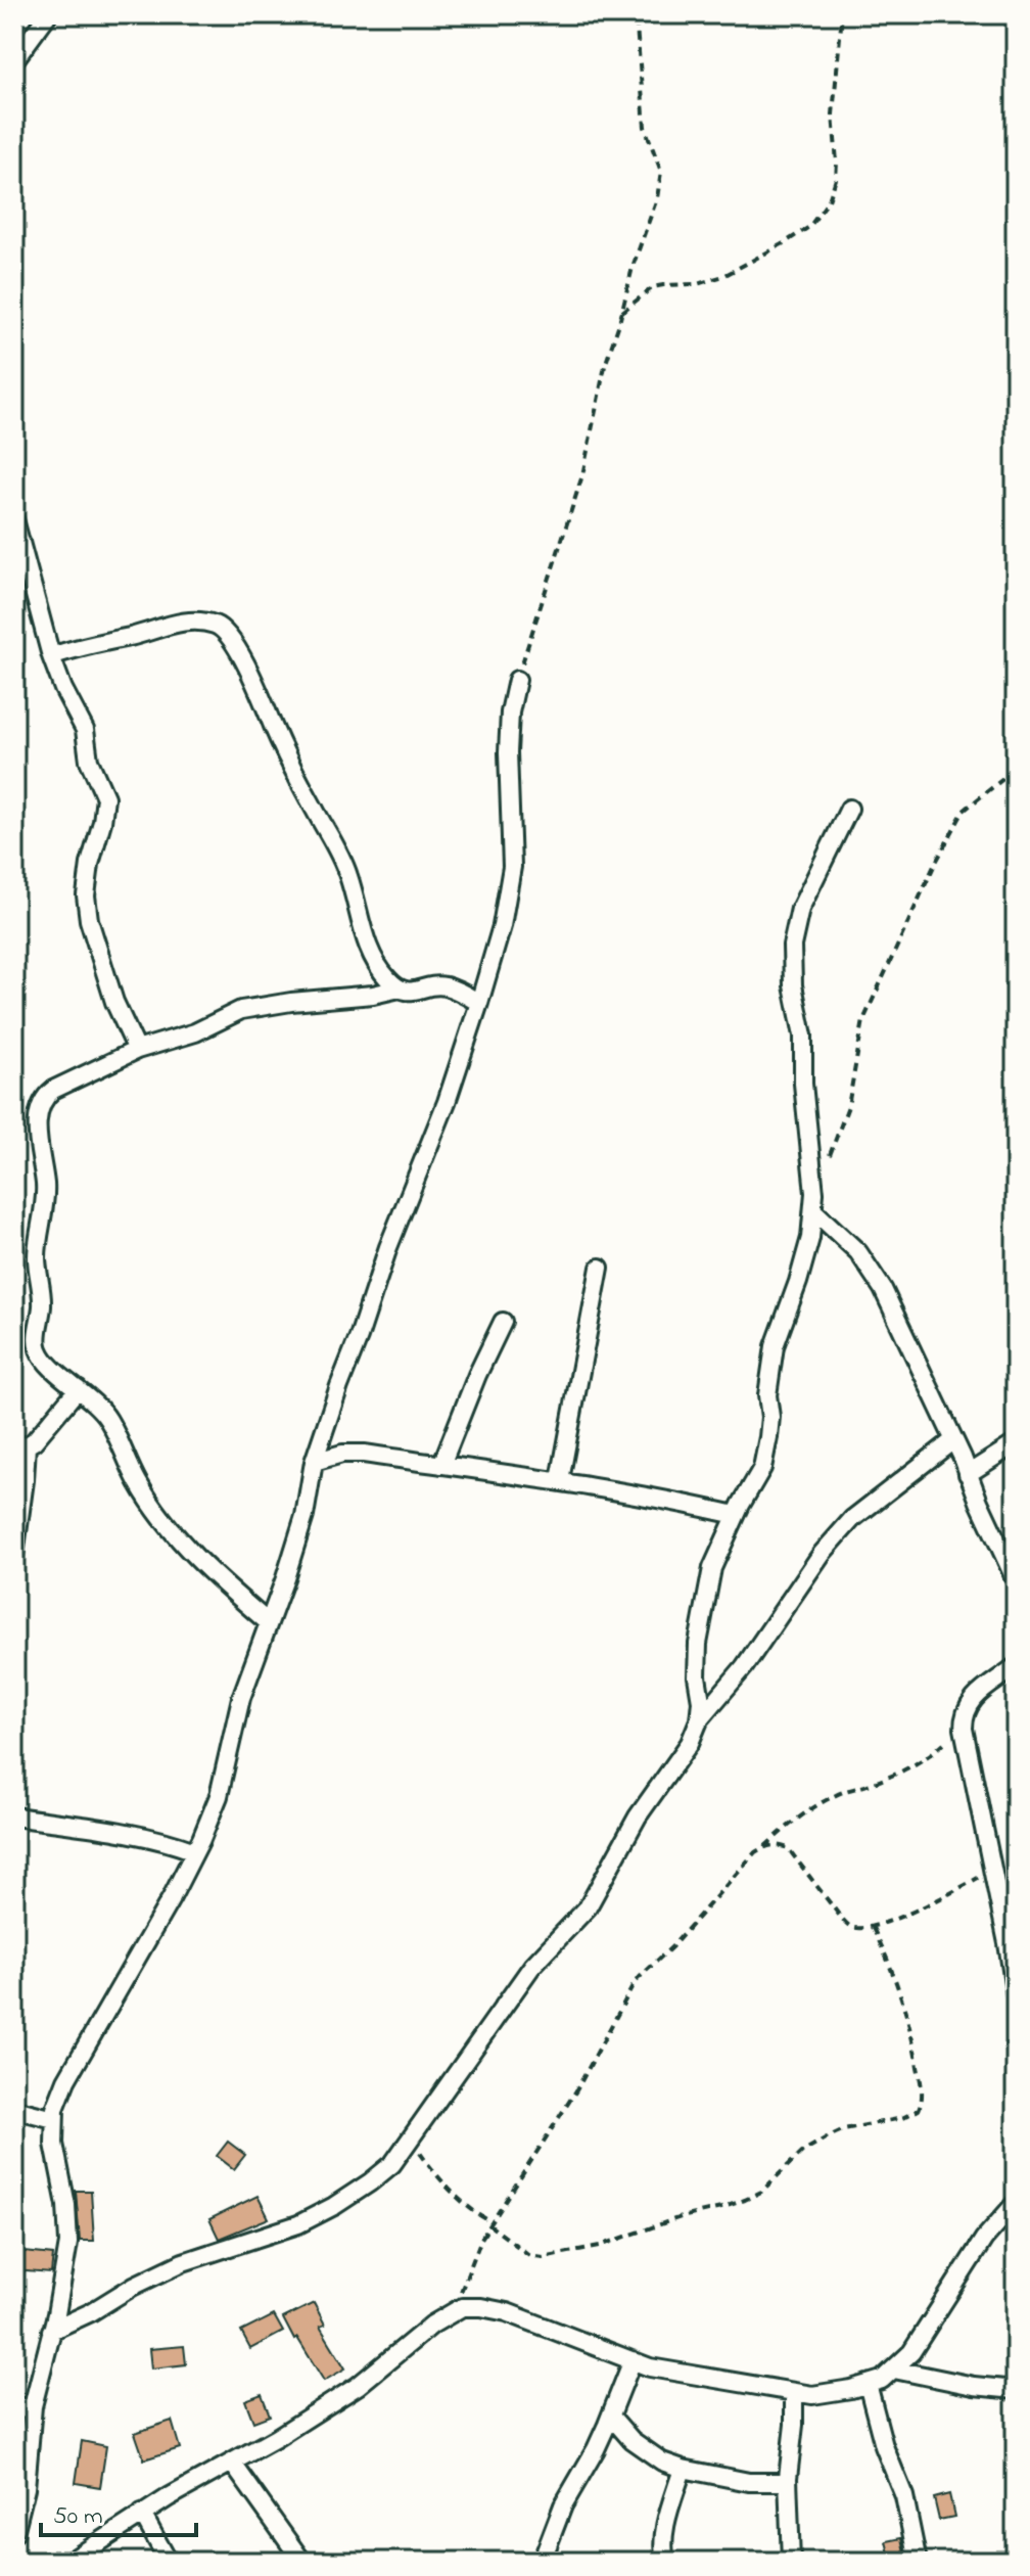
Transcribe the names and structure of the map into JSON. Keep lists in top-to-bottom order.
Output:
{
  "scale_bar": "50 m"
}
